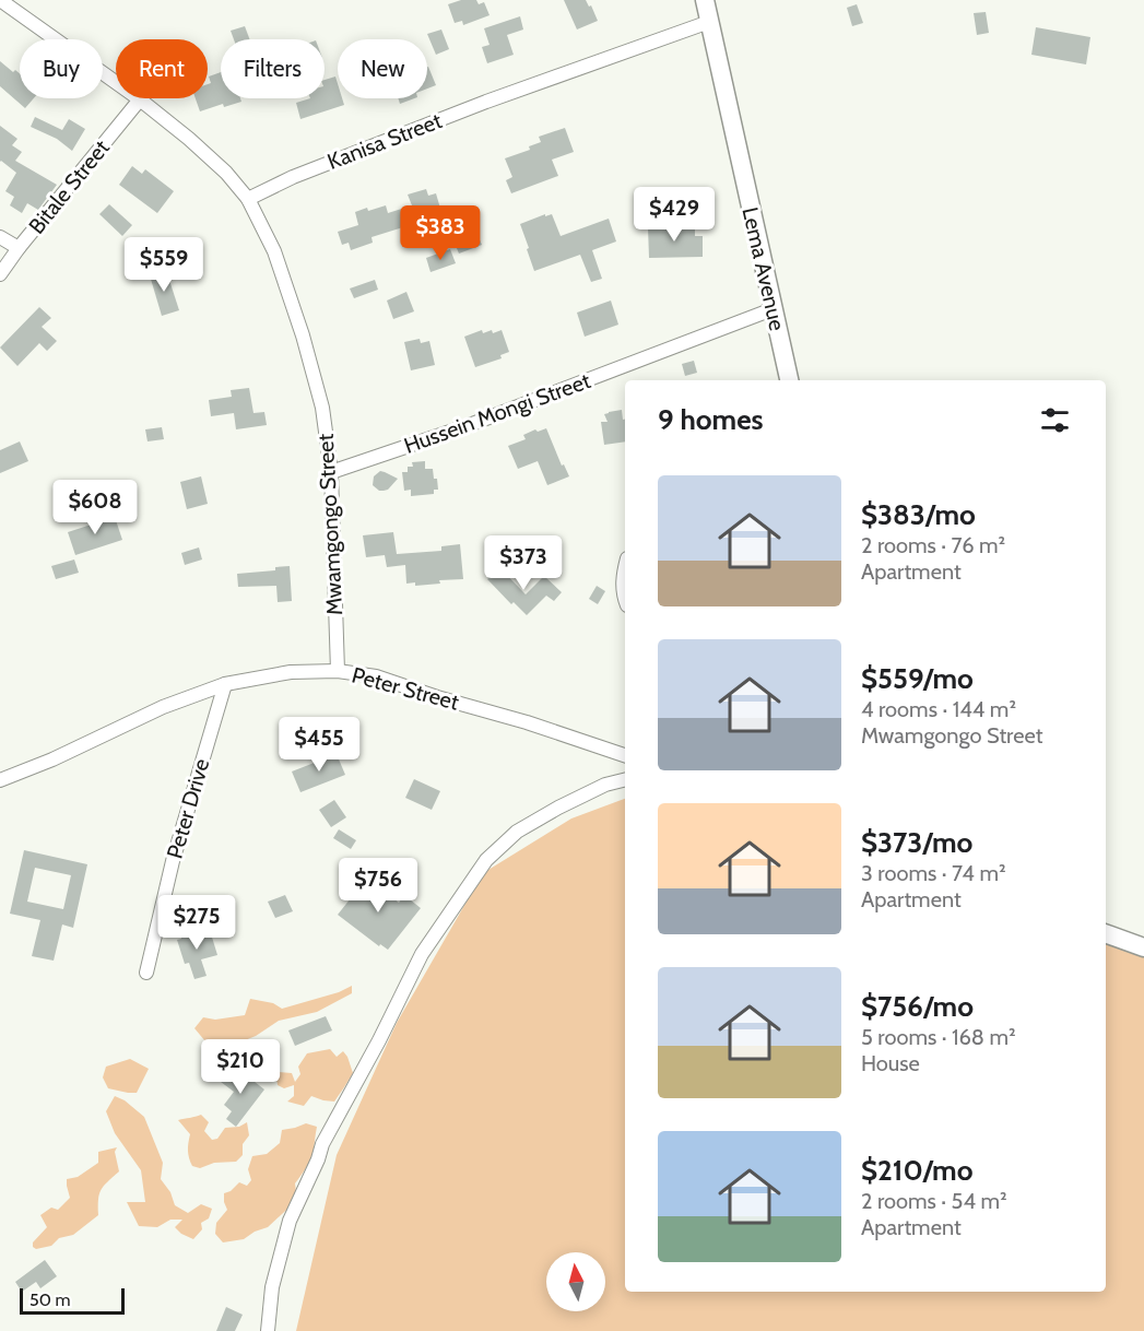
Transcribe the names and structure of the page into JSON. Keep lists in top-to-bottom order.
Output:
{
  "streets": {
    "main road": ["Lema Avenue"],
    "street": [
      "Kanisa Street",
      "Bitale Street",
      "Hussein Mongi Street",
      "Mwamgongo Street",
      "Peter Street",
      "Peter Drive"
    ]
  },
  "crossings": [
    ["Kanisa Street", "Lema Avenue"],
    ["Kanisa Street", "Mwamgongo Street"],
    ["Bitale Street", "Mwamgongo Street"],
    ["Lema Avenue", "Hussein Mongi Street"],
    ["Hussein Mongi Street", "Mwamgongo Street"],
    ["Mwamgongo Street", "Peter Street"],
    ["Peter Street", "Peter Drive"]
  ],
  "scale_bar": "50 m",
  "north": "top",
  "page": {
    "chip": [
      "Buy",
      "Rent",
      "Filters",
      "New"
    ],
    "price": [
      "$429",
      "$383",
      "$559",
      "$608",
      "$373",
      "$455",
      "$756",
      "$275",
      "$210"
    ],
    "heading": "9 homes",
    "list": [
      {
        "name": "$383/mo",
        "note": "2 rooms · 76 m² · Apartment"
      },
      {
        "name": "$559/mo",
        "note": "4 rooms · 144 m² · Mwamgongo Street"
      },
      {
        "name": "$373/mo",
        "note": "3 rooms · 74 m² · Apartment"
      },
      {
        "name": "$756/mo",
        "note": "5 rooms · 168 m² · House"
      },
      {
        "name": "$210/mo",
        "note": "2 rooms · 54 m² · Apartment"
      }
    ],
    "scale": "50 m"
  }
}
